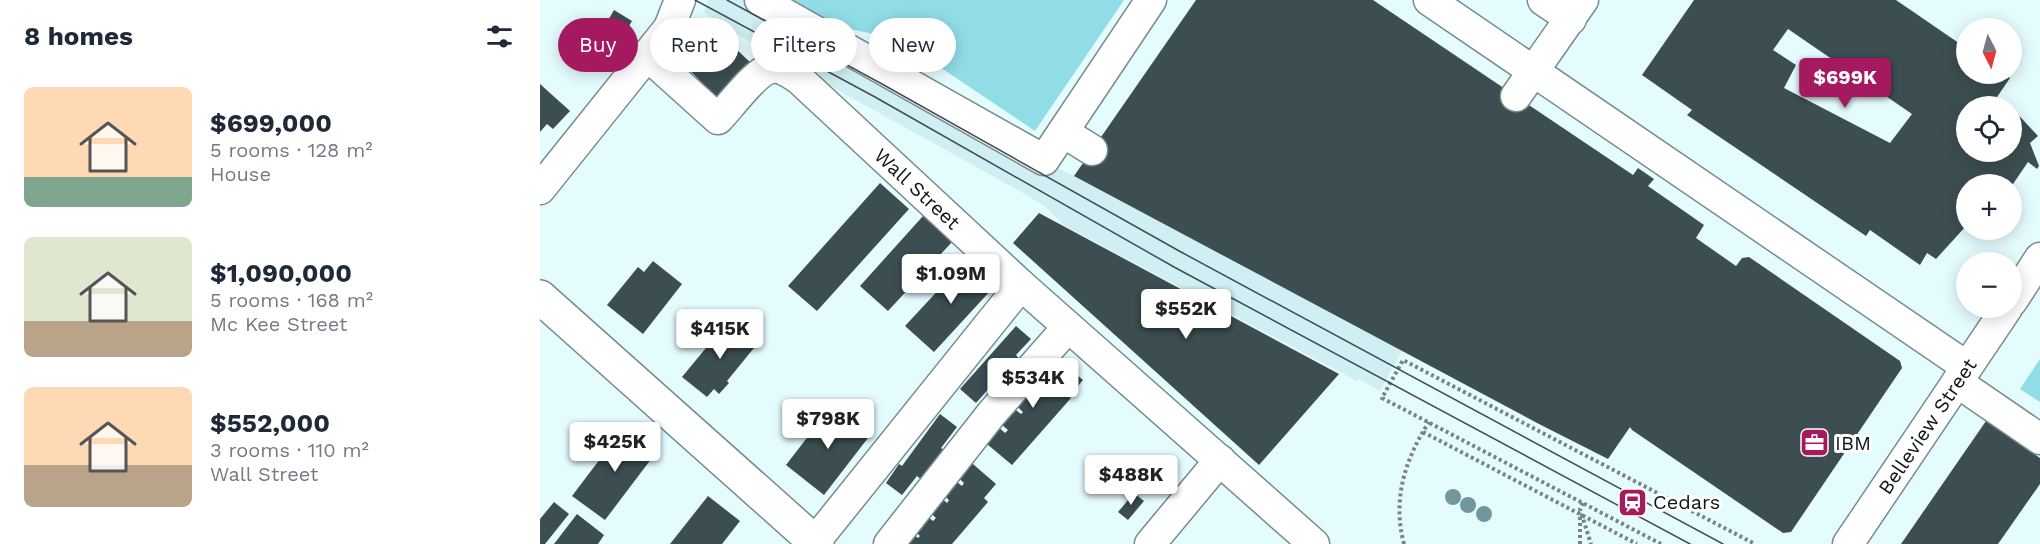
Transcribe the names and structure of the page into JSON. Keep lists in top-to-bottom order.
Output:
{
  "streets": {
    "street": ["Wall Street", "Belleview Street"]
  },
  "places": {
    "office": ["IBM"],
    "station": ["Cedars"]
  },
  "north": "bottom",
  "page": {
    "heading": "8 homes",
    "map_buttons": ["+", "−"],
    "chip": [
      "Buy",
      "Rent",
      "Filters",
      "New"
    ],
    "price": [
      "$699K",
      "$1.09M",
      "$552K",
      "$415K",
      "$534K",
      "$798K",
      "$425K",
      "$488K"
    ],
    "list": [
      {
        "name": "$699,000",
        "note": "5 rooms · 128 m² · House"
      },
      {
        "name": "$1,090,000",
        "note": "5 rooms · 168 m² · Mc Kee Street"
      },
      {
        "name": "$552,000",
        "note": "3 rooms · 110 m² · Wall Street"
      }
    ]
  }
}
